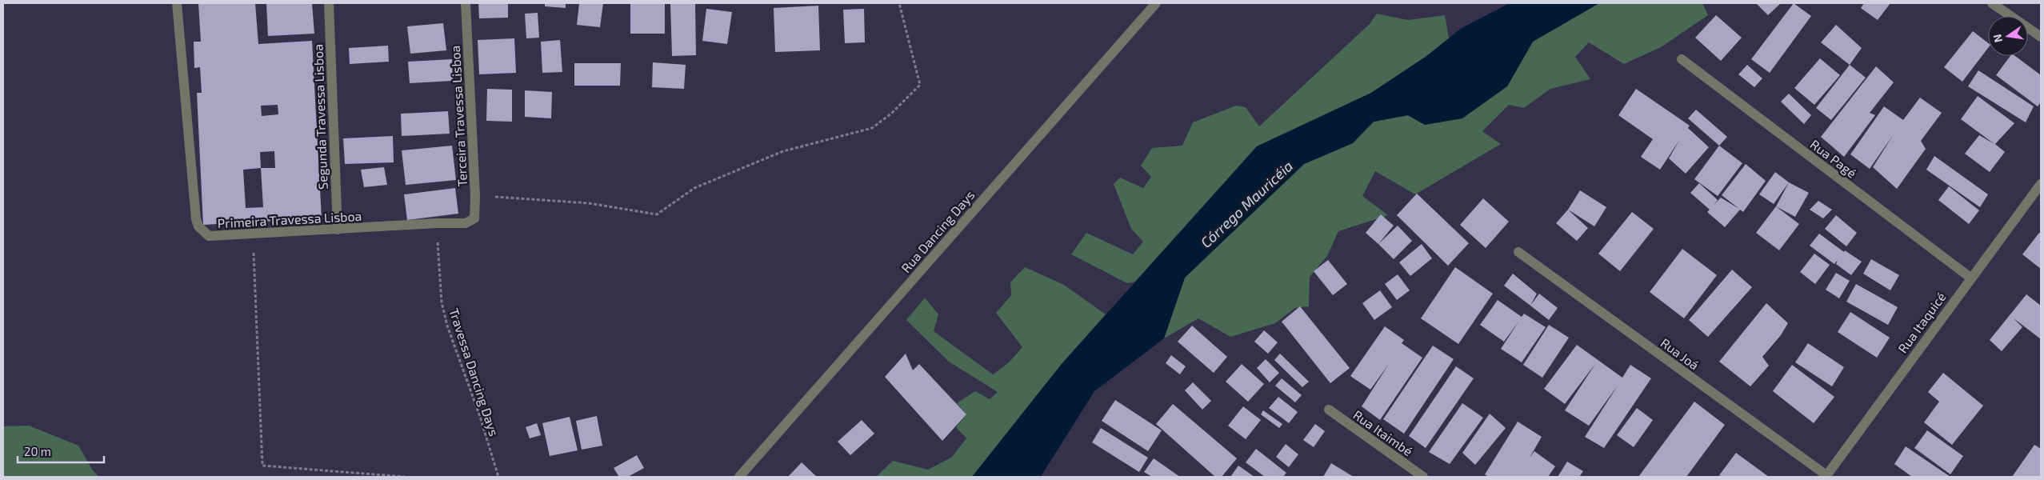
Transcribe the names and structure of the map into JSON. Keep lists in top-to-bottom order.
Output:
{
  "streets": {
    "street": [
      "Terceira Travessa Lisboa",
      "Segunda Travessa Lisboa",
      "Rua Pagé",
      "Primeira Travessa Lisboa",
      "Rua Dancing Days",
      "Rua Itaquicé",
      "Rua Joá",
      "Rua Itaimbé"
    ],
    "path": ["Travessa Dancing Days"]
  },
  "crossings": [
    ["Terceira Travessa Lisboa", "Primeira Travessa Lisboa"],
    ["Segunda Travessa Lisboa", "Primeira Travessa Lisboa"],
    ["Rua Pagé", "Rua Itaquicé"],
    ["Primeira Travessa Lisboa", "Travessa Dancing Days"],
    ["Rua Itaquicé", "Rua Joá"]
  ],
  "water": ["Córrego Mauricéia"],
  "scale_bar": "20 m",
  "north": "left"
}
